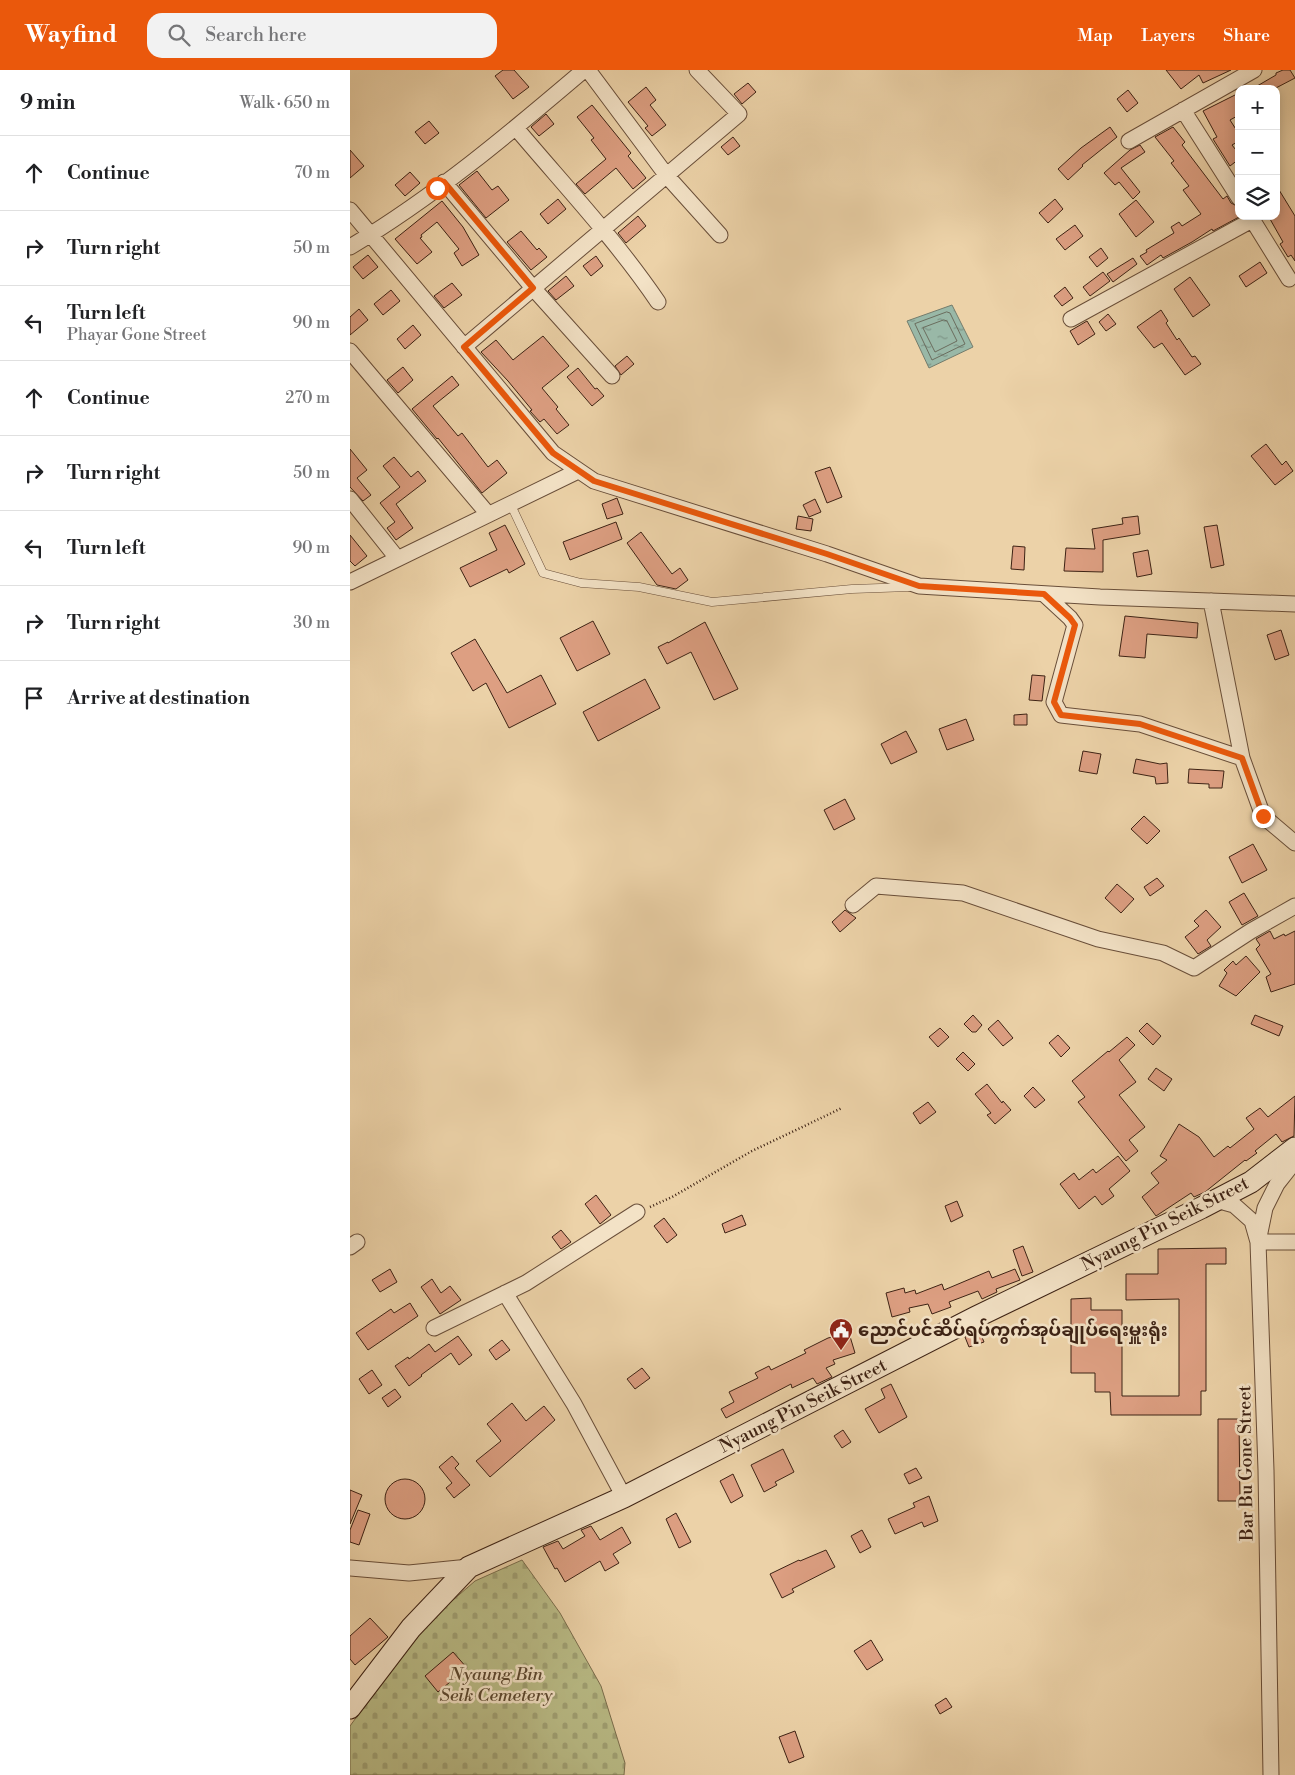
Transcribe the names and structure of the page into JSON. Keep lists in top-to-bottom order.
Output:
{
  "streets": {
    "street": ["Nyaung Pin Seik Street", "Bar Bu Gone Street"]
  },
  "parks": ["Nyaung Bin Seik Cemetery"],
  "places": {
    "public building": ["ညောင်ပင်ဆိပ်ရပ်ကွက်အုပ်ချုပ်ရေးမှူးရုံး"]
  },
  "page": {
    "header": "Wayfind",
    "search": "Search here",
    "nav": ["Map", "Layers", "Share"],
    "heading": ["9 min", "Walk · 650 m"],
    "map_buttons": ["+", "−"],
    "list": [
      ["Continue", "70 m"],
      ["Turn right", "50 m"],
      ["Turn left", "Phayar Gone Street", "90 m"],
      ["Continue", "270 m"],
      ["Turn right", "50 m"],
      ["Turn left", "90 m"],
      ["Turn right", "30 m"],
      "Arrive at destination"
    ]
  }
}
